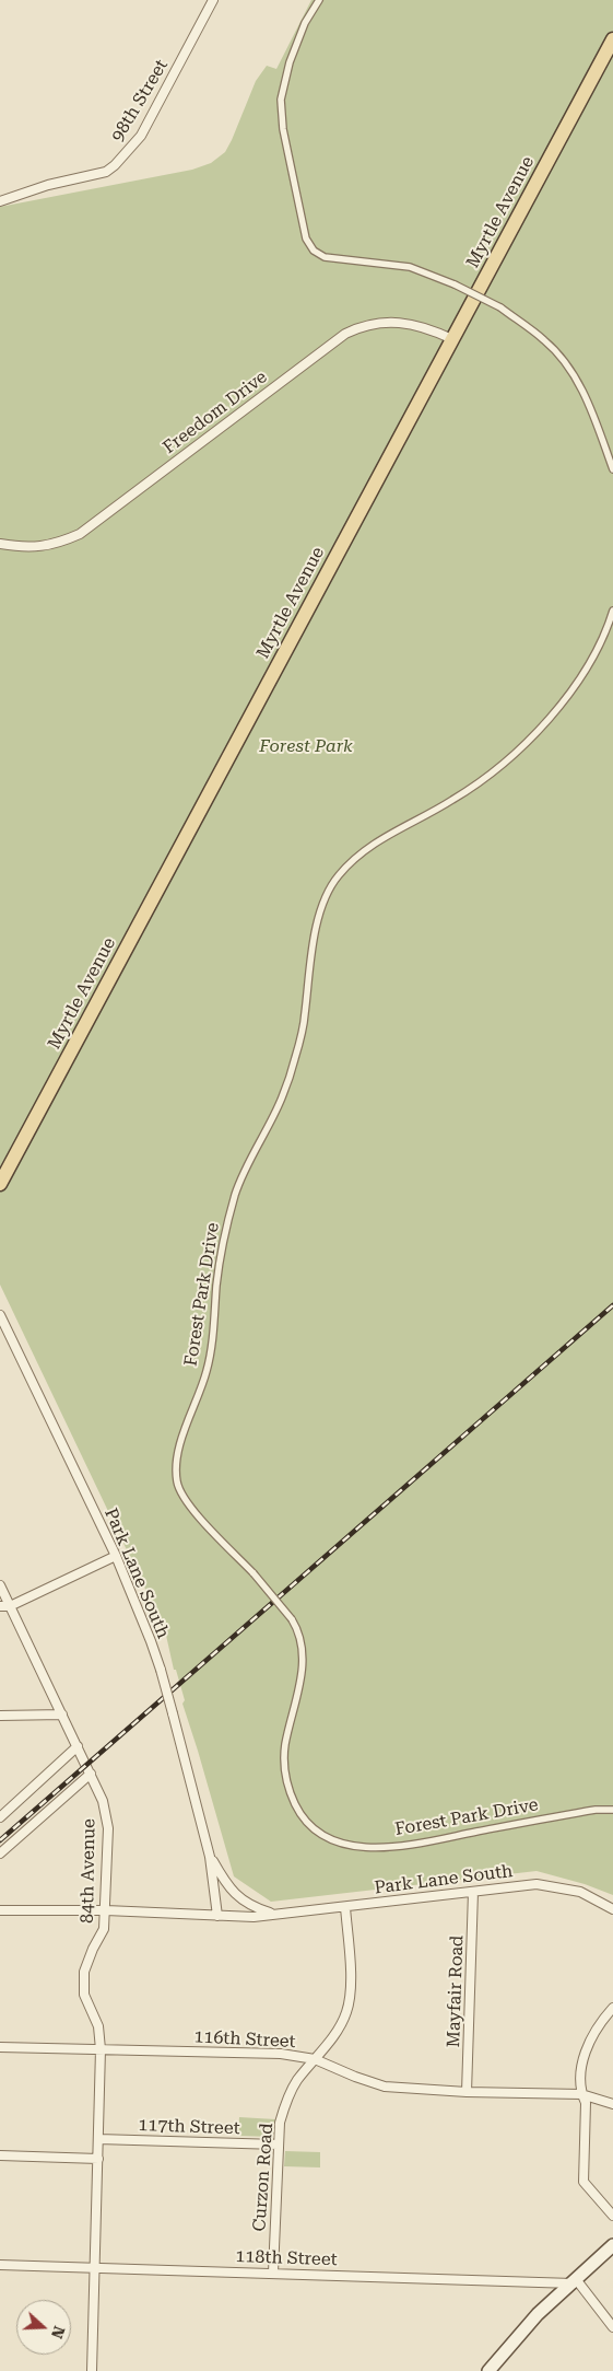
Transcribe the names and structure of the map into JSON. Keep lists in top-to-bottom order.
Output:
{
  "streets": {
    "main road": ["Myrtle Avenue"],
    "street": [
      "98th Street",
      "Freedom Drive",
      "Forest Park Drive",
      "Park Lane South",
      "84th Avenue",
      "Mayfair Road",
      "116th Street",
      "117th Street",
      "Curzon Road",
      "118th Street"
    ]
  },
  "crossings": [
    ["Myrtle Avenue", "Freedom Drive"],
    ["Park Lane South", "Mayfair Road"],
    ["Park Lane South", "Curzon Road"],
    ["84th Avenue", "116th Street"],
    ["84th Avenue", "117th Street"],
    ["84th Avenue", "118th Street"],
    ["Mayfair Road", "116th Street"],
    ["116th Street", "Curzon Road"],
    ["117th Street", "Curzon Road"],
    ["Curzon Road", "118th Street"]
  ],
  "parks": ["Forest Park"],
  "north": "right"
}
